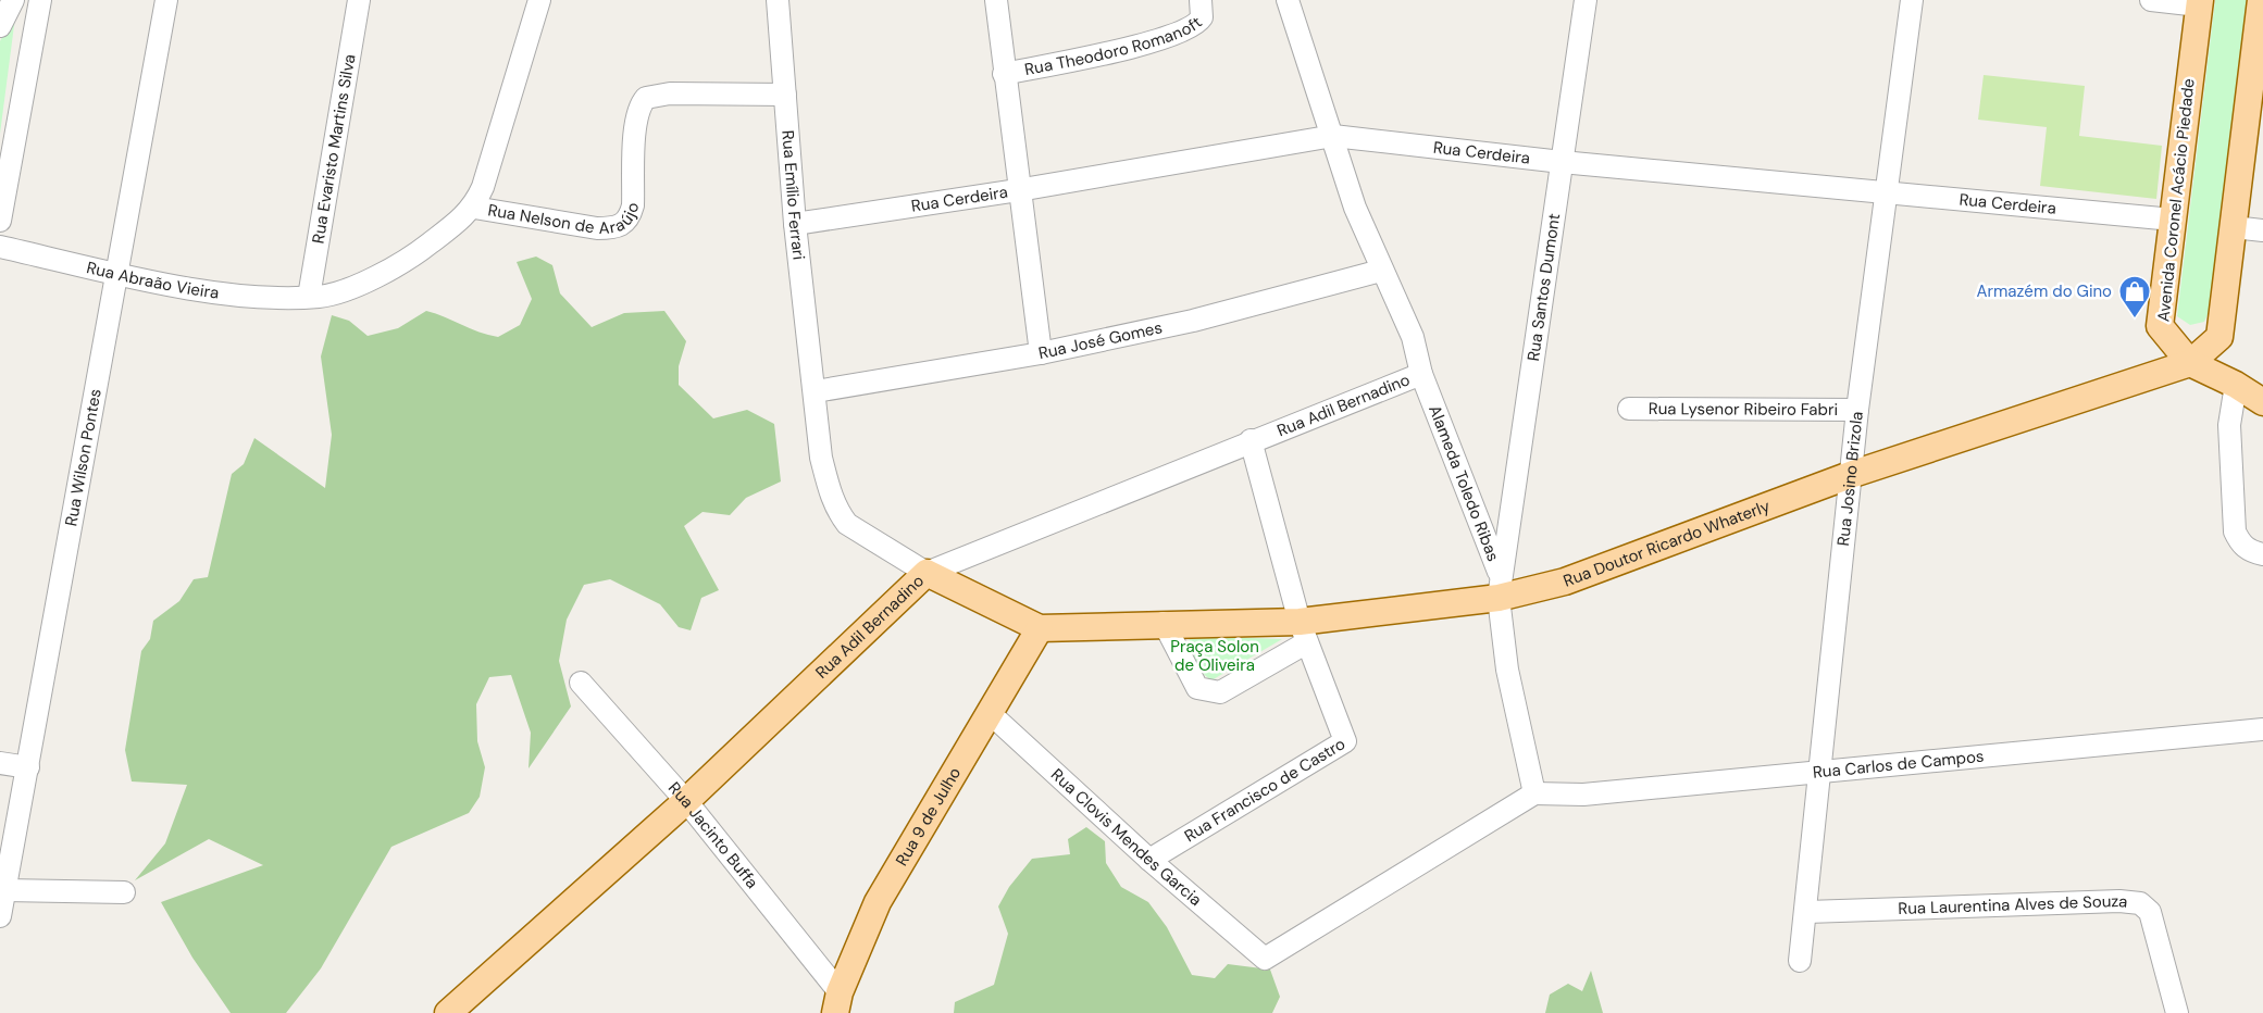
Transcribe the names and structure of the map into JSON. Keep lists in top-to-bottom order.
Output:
{
  "streets": {
    "main road": [
      "Avenida Coronel Acácio Piedade",
      "Rua Adil Bernadino",
      "Rua Doutor Ricardo Whaterly",
      "Rua 9 de Julho"
    ],
    "street": [
      "Rua Theodoro Romanoft",
      "Rua Evaristo Martins Silva",
      "Rua Cerdeira",
      "Rua Emílio Ferrari",
      "Rua Nelson de Araújo",
      "Rua Abraão Vieira",
      "Rua Santos Dumont",
      "Rua José Gomes",
      "Rua Lysenor Ribeiro Fabri",
      "Rua Wilson Pontes",
      "Rua Josino Brizola",
      "Alameda Toledo Ribas",
      "Rua Carlos de Campos",
      "Rua Francisco de Castro",
      "Rua Jacinto Buffa",
      "Rua Clovis Mendes Garcia",
      "Rua Laurentina Alves de Souza"
    ]
  },
  "crossings": [
    ["Rua Evaristo Martins Silva", "Rua Abraão Vieira"],
    ["Rua Cerdeira", "Rua Emílio Ferrari"],
    ["Rua Cerdeira", "Avenida Coronel Acácio Piedade"],
    ["Rua Cerdeira", "Rua Santos Dumont"],
    ["Rua Cerdeira", "Rua Josino Brizola"],
    ["Rua Cerdeira", "Alameda Toledo Ribas"],
    ["Rua Emílio Ferrari", "Rua Nelson de Araújo"],
    ["Rua Emílio Ferrari", "Rua José Gomes"],
    ["Rua Emílio Ferrari", "Rua Adil Bernadino"],
    ["Avenida Coronel Acácio Piedade", "Rua Doutor Ricardo Whaterly"],
    ["Rua Nelson de Araújo", "Rua Abraão Vieira"],
    ["Rua Abraão Vieira", "Rua Wilson Pontes"],
    ["Rua Santos Dumont", "Alameda Toledo Ribas"],
    ["Rua Santos Dumont", "Rua Doutor Ricardo Whaterly"],
    ["Rua José Gomes", "Alameda Toledo Ribas"],
    ["Rua Adil Bernadino", "Alameda Toledo Ribas"],
    ["Rua Adil Bernadino", "Rua Francisco de Castro"],
    ["Rua Adil Bernadino", "Rua Jacinto Buffa"],
    ["Rua Lysenor Ribeiro Fabri", "Rua Josino Brizola"],
    ["Rua Josino Brizola", "Rua Doutor Ricardo Whaterly"],
    ["Rua Josino Brizola", "Rua Carlos de Campos"],
    ["Rua Josino Brizola", "Rua Laurentina Alves de Souza"],
    ["Alameda Toledo Ribas", "Rua Doutor Ricardo Whaterly"],
    ["Alameda Toledo Ribas", "Rua Carlos de Campos"],
    ["Alameda Toledo Ribas", "Rua Clovis Mendes Garcia"],
    ["Rua Doutor Ricardo Whaterly", "Rua Francisco de Castro"],
    ["Rua Doutor Ricardo Whaterly", "Rua 9 de Julho"],
    ["Rua Carlos de Campos", "Rua Clovis Mendes Garcia"],
    ["Rua Francisco de Castro", "Rua Clovis Mendes Garcia"],
    ["Rua 9 de Julho", "Rua Jacinto Buffa"],
    ["Rua 9 de Julho", "Rua Clovis Mendes Garcia"]
  ],
  "parks": ["Praça Solon de Oliveira"],
  "places": {
    "shop": ["Armazém do Gino"]
  }
}
